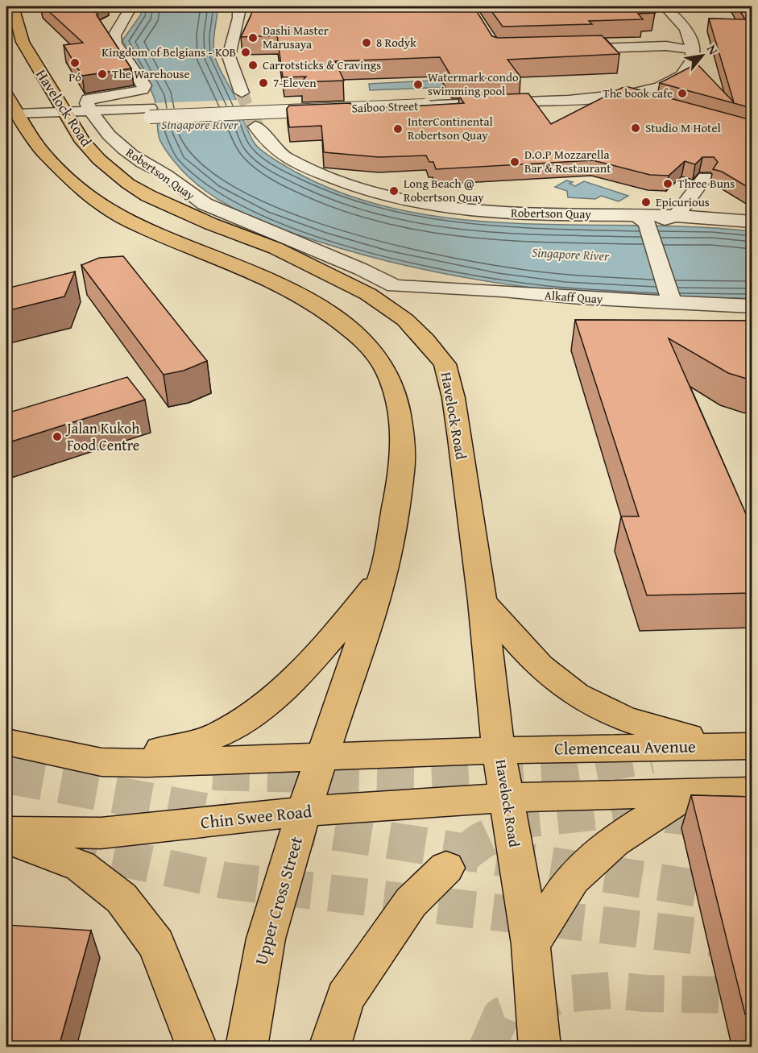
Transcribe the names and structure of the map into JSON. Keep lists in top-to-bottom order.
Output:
{
  "streets": {
    "main road": [
      "Havelock Road",
      "Clemenceau Avenue",
      "Chin Swee Road",
      "Upper Cross Street"
    ],
    "street": ["Saiboo Street", "Robertson Quay", "Alkaff Quay"]
  },
  "crossings": [
    ["Saiboo Street", "Havelock Road"],
    ["Saiboo Street", "Robertson Quay"],
    ["Havelock Road", "Robertson Quay"],
    ["Havelock Road", "Clemenceau Avenue"],
    ["Havelock Road", "Chin Swee Road"],
    ["Robertson Quay", "Alkaff Quay"],
    ["Chin Swee Road", "Upper Cross Street"]
  ],
  "water": ["Singapore River"],
  "places": [
    "Dashi Master Marusaya",
    "8 Rodyk",
    "Kingdom of Belgians - KOB",
    "Pó",
    "Carrotsticks & Cravings",
    "The Warehouse",
    "7-Eleven",
    "Watermark condo swimming pool",
    "The book cafe",
    "Studio M Hotel",
    "InterContinental Robertson Quay",
    "D.O.P Mozzarella Bar & Restaurant",
    "Three Buns",
    "Long Beach @ Robertson Quay",
    "Epicurious",
    "Jalan Kukoh Food Centre"
  ],
  "north": "top right"
}
